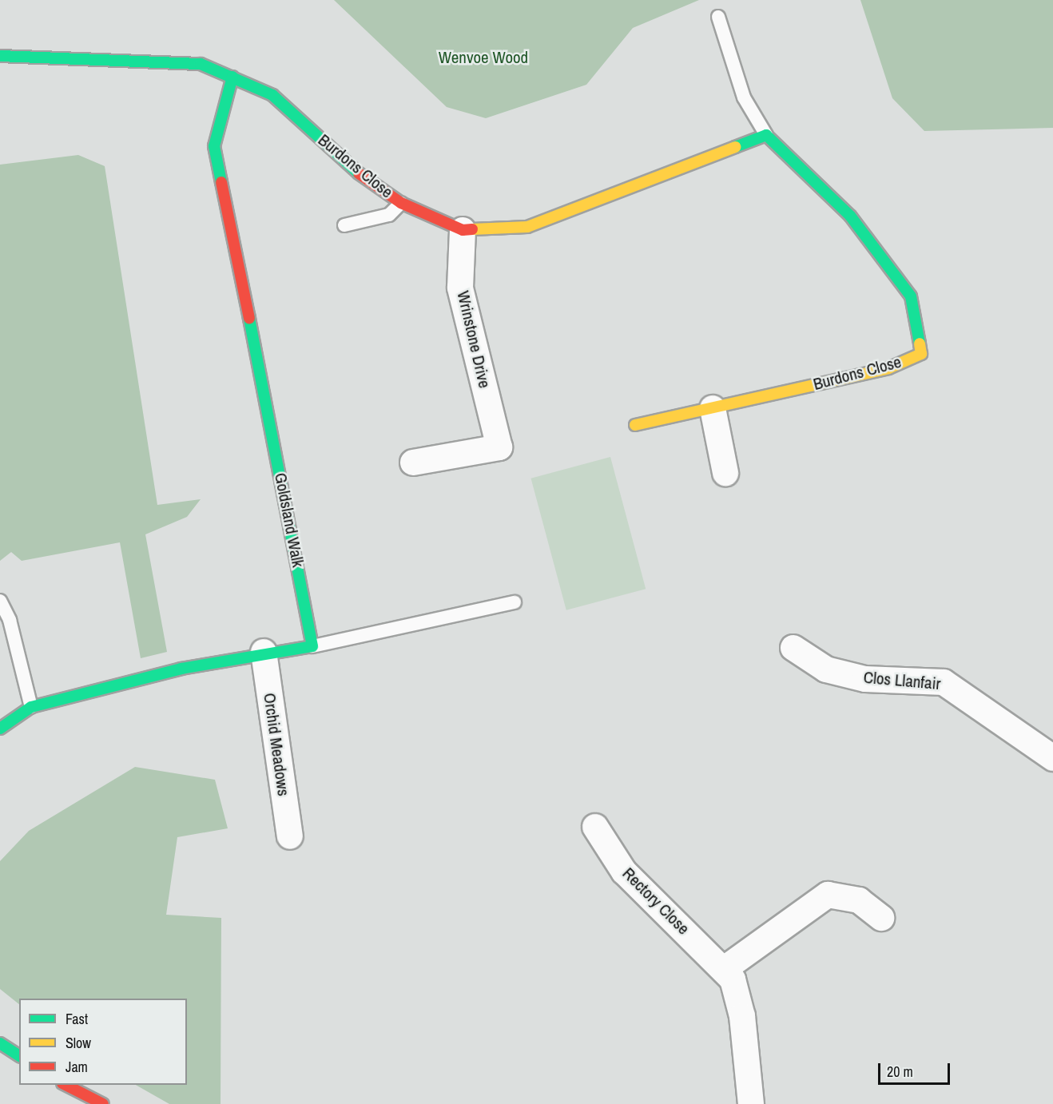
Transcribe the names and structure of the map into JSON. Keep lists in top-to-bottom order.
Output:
{
  "streets": {
    "street": [
      "Burdons Close",
      "Wrinstone Drive",
      "Goldsland Walk",
      "Clos Llanfair",
      "Orchid Meadows",
      "Rectory Close"
    ]
  },
  "crossings": [
    ["Burdons Close", "Wrinstone Drive"],
    ["Burdons Close", "Goldsland Walk"]
  ],
  "parks": ["Wenvoe Wood"],
  "legend": ["Fast", "Slow", "Jam"],
  "scale_bar": "20 m"
}
